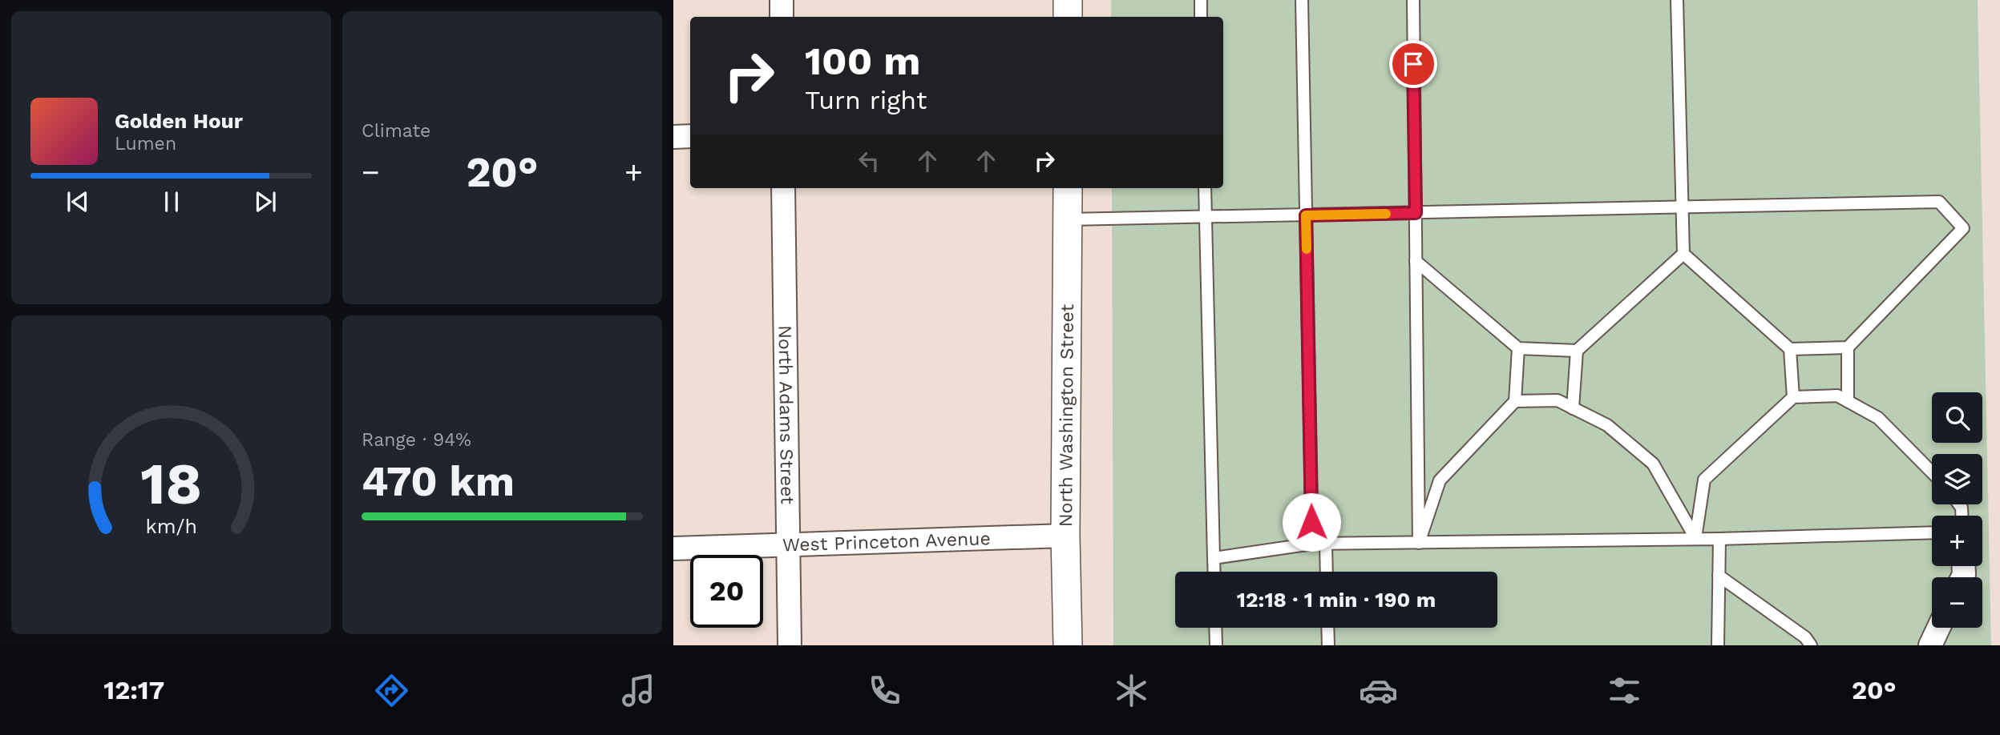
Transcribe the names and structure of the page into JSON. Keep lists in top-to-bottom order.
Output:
{
  "streets": {
    "street": ["North Adams Street", "North Washington Street", "West Princeton Avenue"]
  },
  "crossings": [
    ["North Adams Street", "West Princeton Avenue"],
    ["North Washington Street", "West Princeton Avenue"]
  ],
  "page": {
    "tile": [
      "Climate",
      ["Range · 94%", "470 km"]
    ],
    "turn": ["100 m", "Turn right"],
    "song": ["Golden Hour", "Lumen"],
    "heat": ["−", "20°", "+"],
    "map_buttons": ["+", "−"],
    "limit": "20",
    "trip": "12:18 · 1 min · 190 m",
    "tabs": ["12:17", "20°"],
    "gauge": ["18", "km/h"]
  }
}
